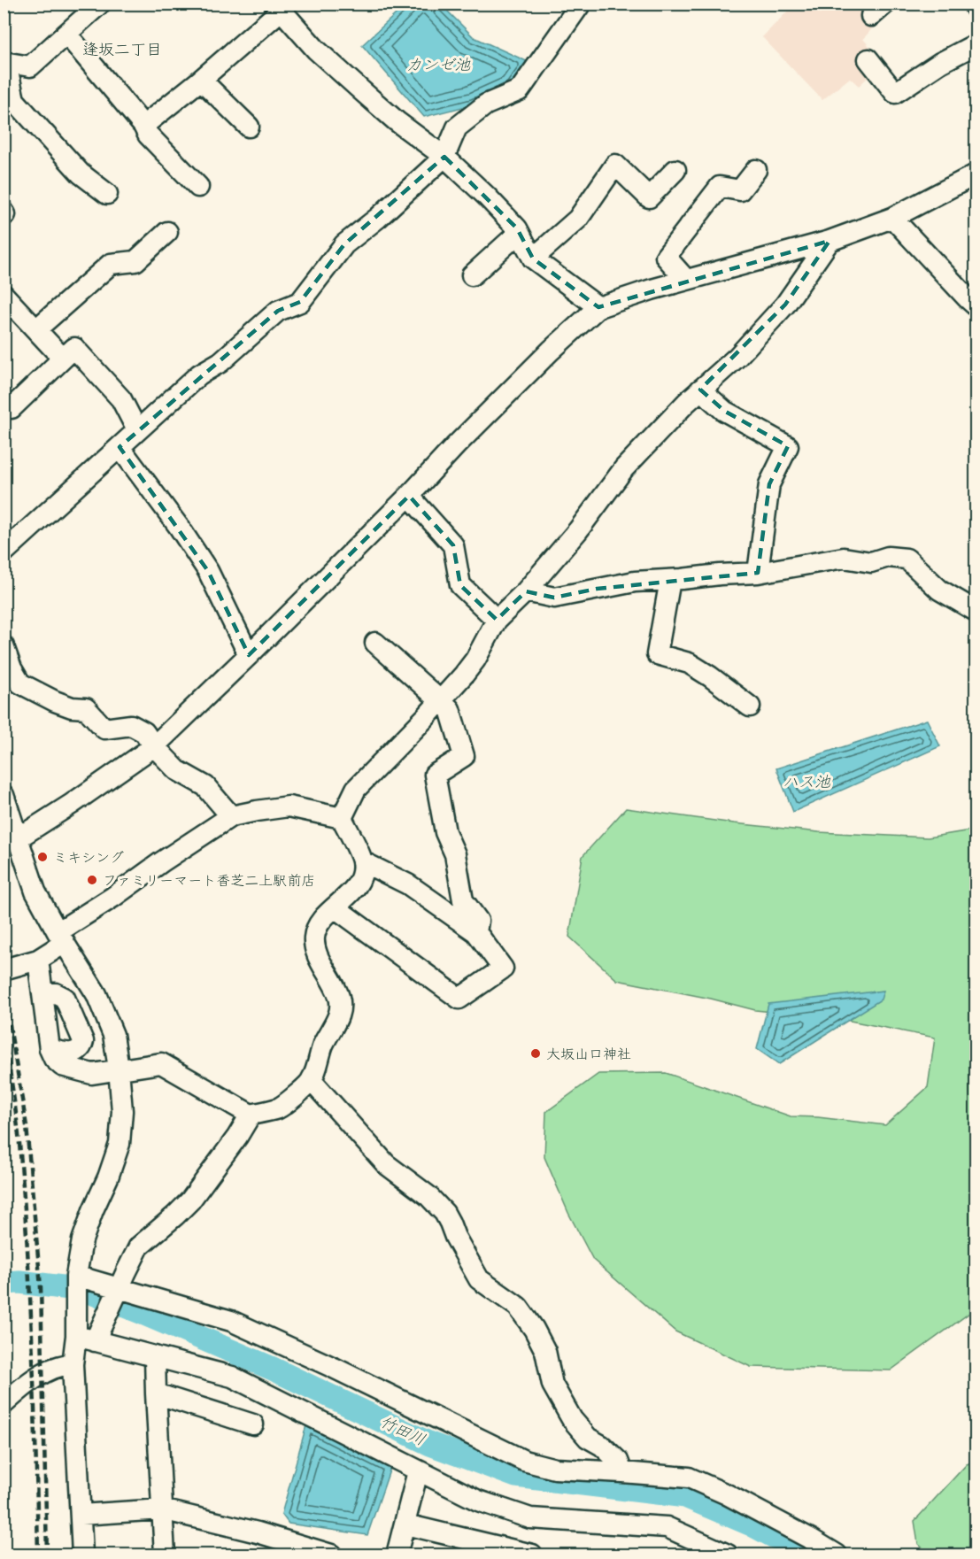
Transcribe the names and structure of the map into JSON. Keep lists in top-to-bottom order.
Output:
{
  "districts": ["逢坂二丁目"],
  "water": ["カンゼ池", "ハス池", "竹田川"],
  "places": ["ミキシング", "ファミリーマート香芝二上駅前店", "大坂山口神社"]
}
